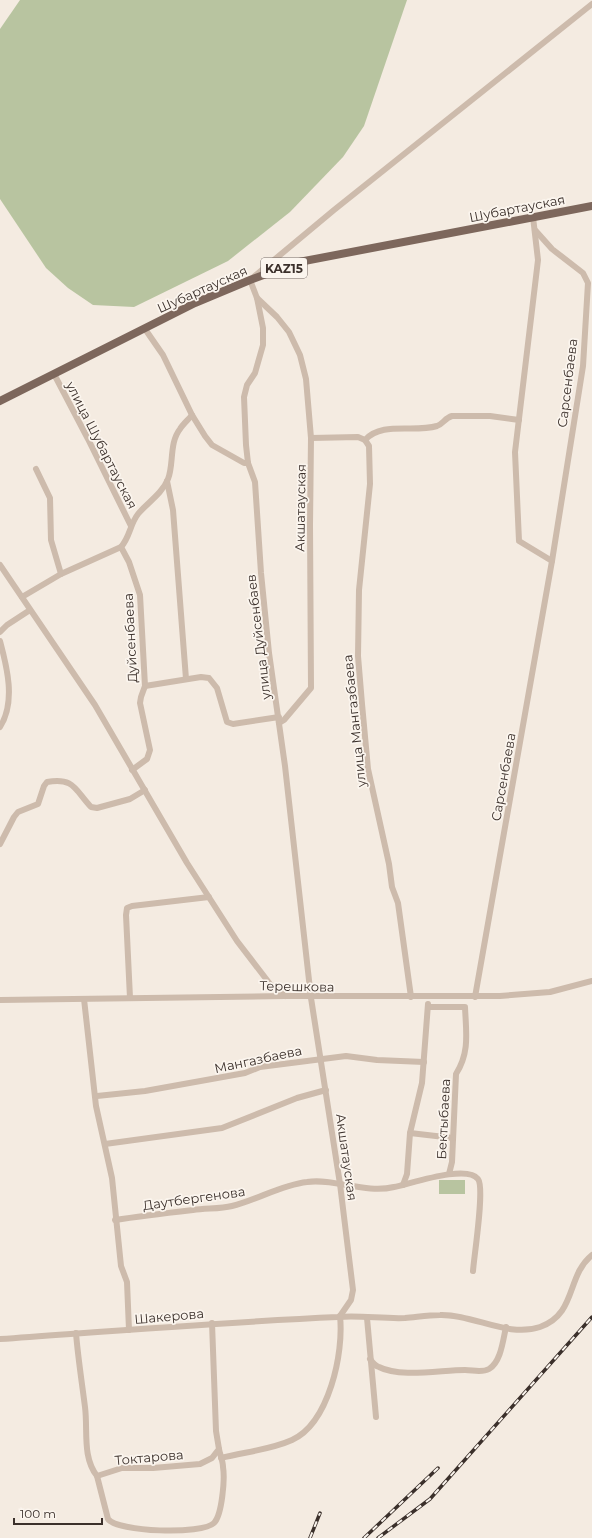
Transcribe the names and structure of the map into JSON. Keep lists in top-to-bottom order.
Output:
{
  "streets": {
    "main road": ["Шубартауская", "KAZ15"],
    "street": [
      "Сарсенбаева",
      "улица Шубартауская",
      "Акшатауская",
      "улица Дуйсенбаев",
      "Дуйсенбаева",
      "улица Мангазбаева",
      "Терешкова",
      "Мангазбаева",
      "Бектыбаева",
      "Даутбергенова",
      "Шакерова",
      "Токтарова"
    ]
  },
  "crossings": [
    ["Шубартауская", "улица Шубартауская"],
    ["Шубартауская", "улица Дуйсенбаев"],
    ["Сарсенбаева", "Терешкова"],
    ["Акшатауская", "улица Дуйсенбаев"],
    ["Акшатауская", "Терешкова"],
    ["Акшатауская", "Мангазбаева"],
    ["Акшатауская", "Даутбергенова"],
    ["Акшатауская", "Шакерова"],
    ["улица Дуйсенбаев", "Терешкова"],
    ["улица Мангазбаева", "Терешкова"],
    ["Бектыбаева", "Даутбергенова"]
  ],
  "scale_bar": "100 m"
}
